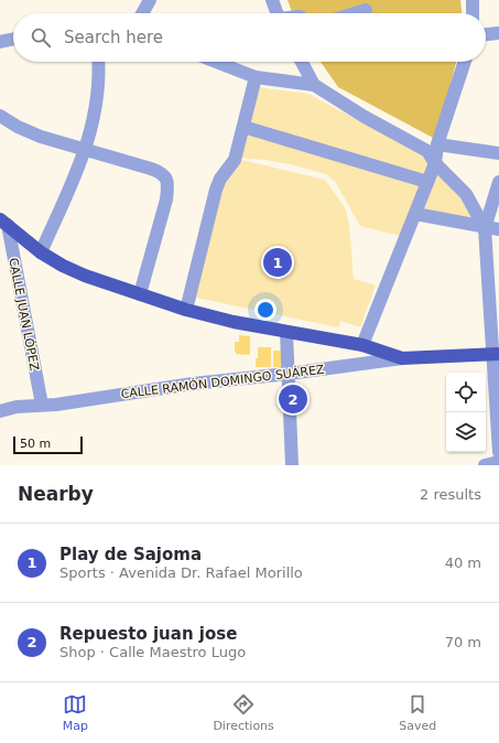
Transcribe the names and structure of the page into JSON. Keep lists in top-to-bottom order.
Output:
{
  "streets": {
    "street": ["CALLE JUAN LÓPEZ", "CALLE RAMÓN DOMINGO SUÁREZ"]
  },
  "crossings": [
    ["CALLE JUAN LÓPEZ", "CALLE RAMÓN DOMINGO SUÁREZ"]
  ],
  "scale_bar": "50 m",
  "page": {
    "search": "Search here",
    "pins": ["1", "2"],
    "scale": "50 m",
    "heading": ["Nearby", "2 results"],
    "list": [
      {
        "mark": "1",
        "name": "Play de Sajoma",
        "note": "Sports · Avenida Dr. Rafael Morillo",
        "value": "40 m"
      },
      {
        "mark": "2",
        "name": "Repuesto juan jose",
        "note": "Shop · Calle Maestro Lugo",
        "value": "70 m"
      }
    ],
    "nav": ["Map", "Directions", "Saved"]
  }
}
